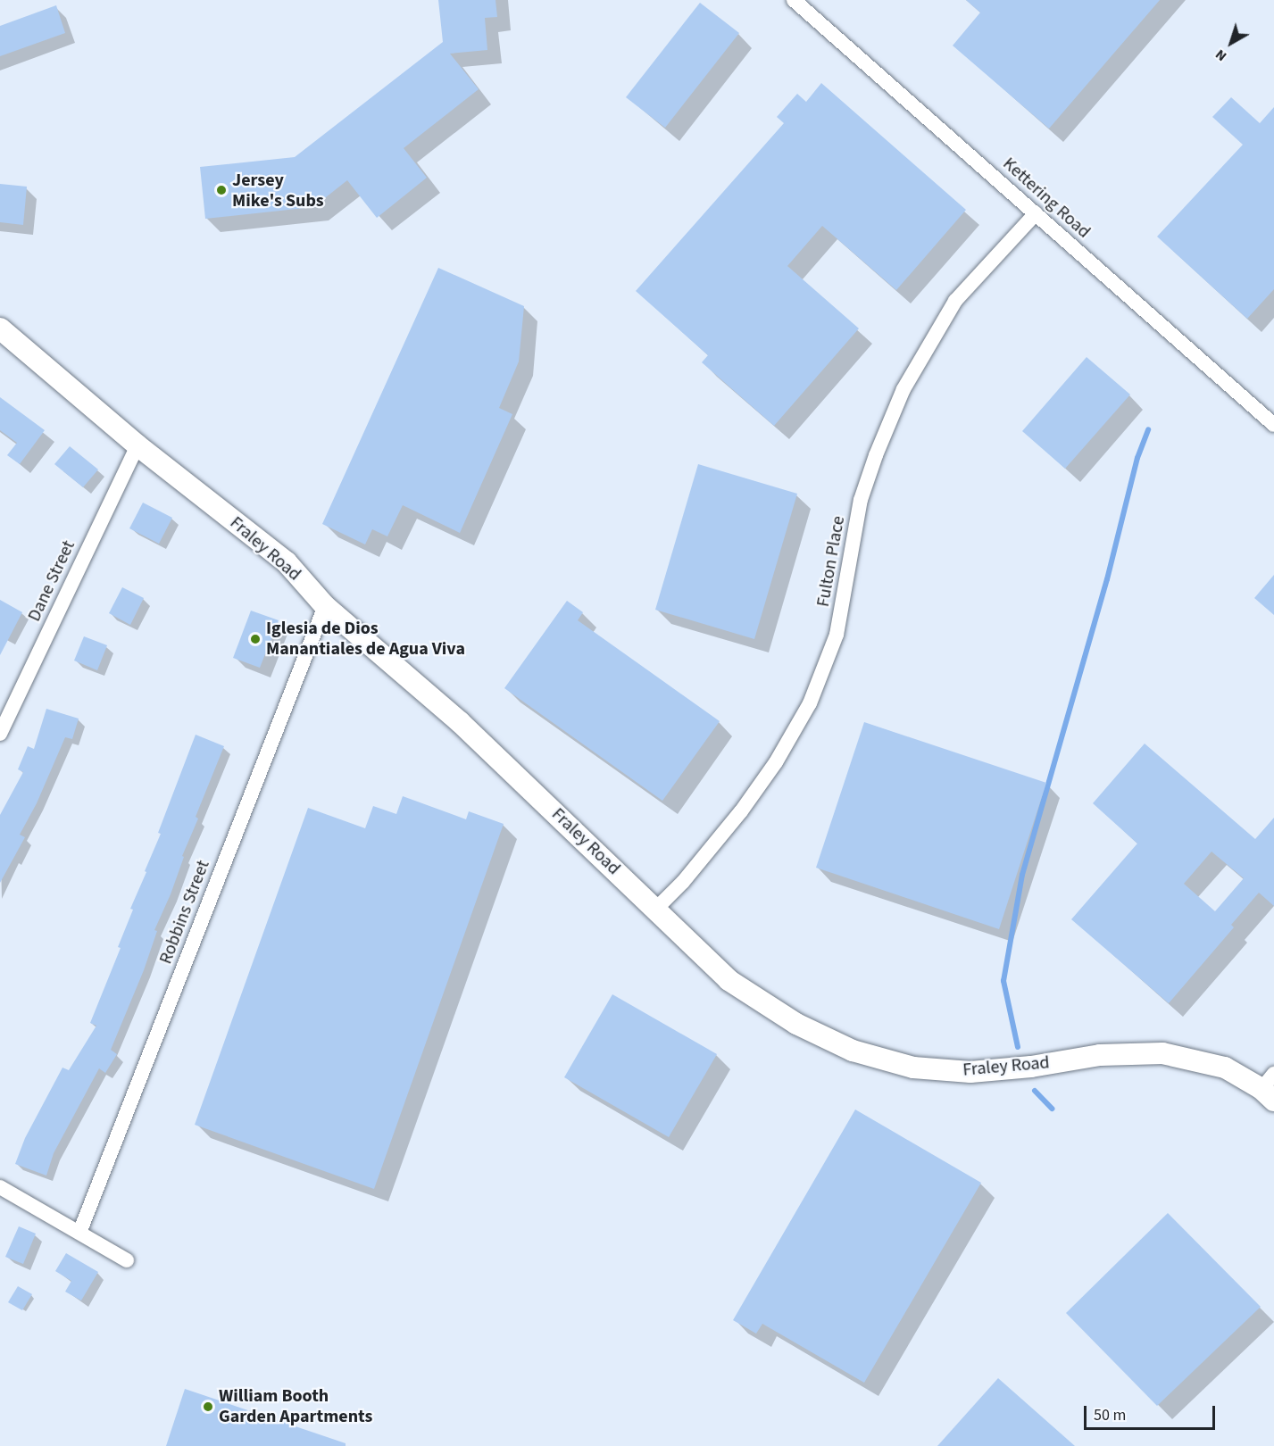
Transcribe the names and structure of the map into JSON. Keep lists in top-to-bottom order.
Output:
{
  "streets": {
    "street": [
      "Kettering Road",
      "Fraley Road",
      "Fulton Place",
      "Dane Street",
      "Robbins Street"
    ]
  },
  "crossings": [
    ["Kettering Road", "Fulton Place"],
    ["Fraley Road", "Fulton Place"],
    ["Fraley Road", "Dane Street"],
    ["Fraley Road", "Robbins Street"]
  ],
  "places": ["Jersey Mike's Subs", "Iglesia de Dios Manantiales de Agua Viva", "William Booth Garden Apartments"],
  "scale_bar": "50 m",
  "north": "bottom left"
}
